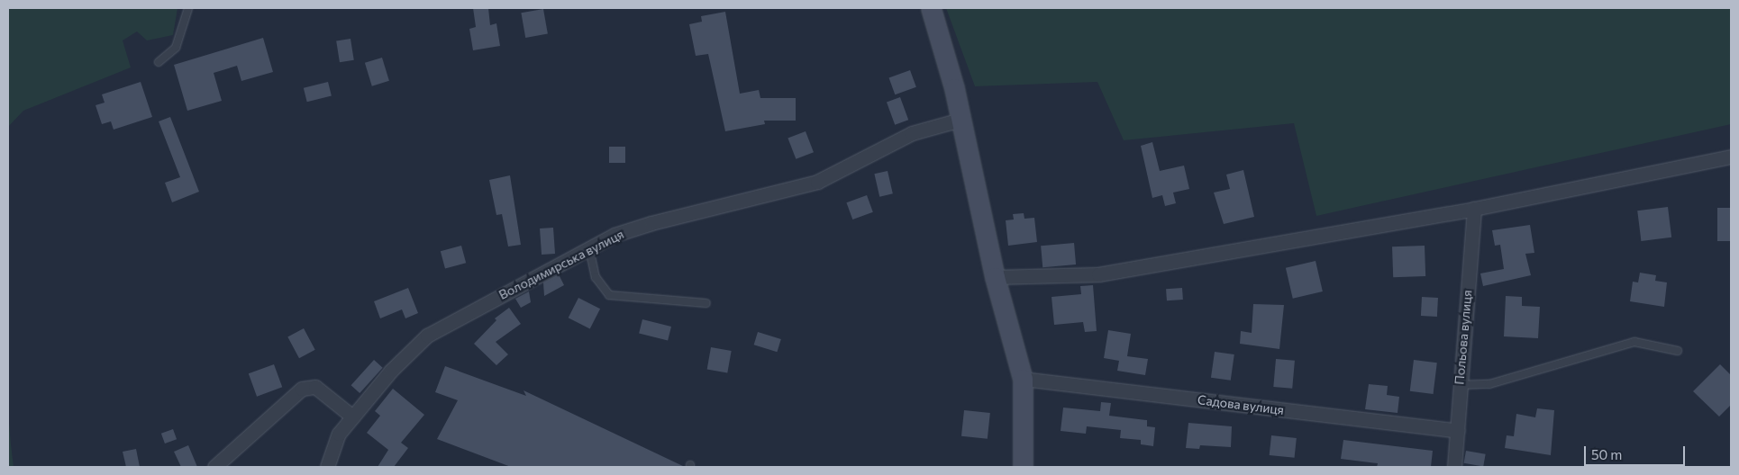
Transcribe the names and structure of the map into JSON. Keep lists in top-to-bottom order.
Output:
{
  "streets": {
    "street": ["Володимирська вулиця", "Польова вулиця", "Садова вулиця"]
  },
  "crossings": [
    ["Польова вулиця", "Садова вулиця"]
  ],
  "scale_bar": "50 m"
}
